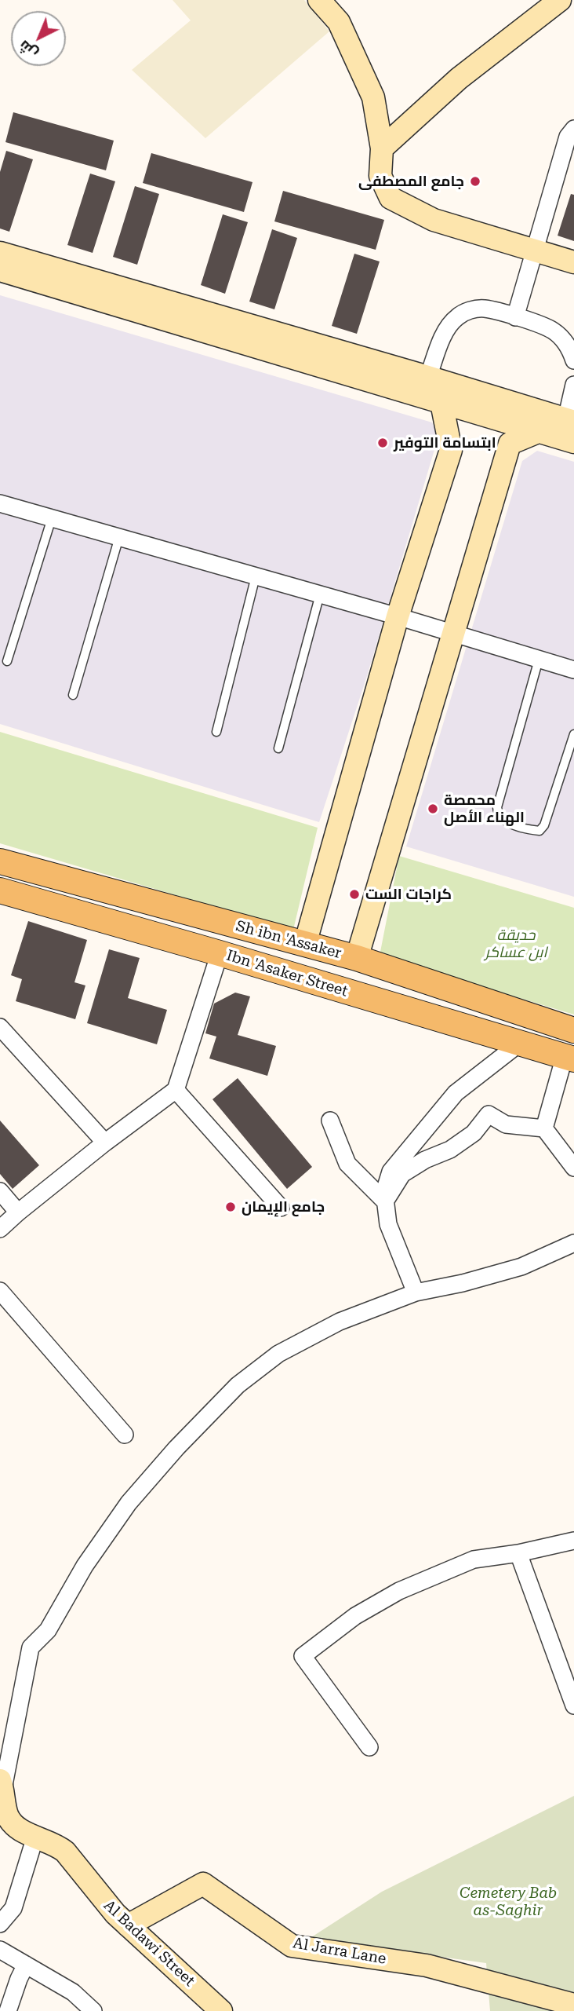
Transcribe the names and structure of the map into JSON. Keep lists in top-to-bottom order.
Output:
{
  "streets": {
    "main road": [
      "Sh ibn 'Assaker",
      "Ibn 'Asaker Street",
      "Al Badawi Street",
      "Al Jarra Lane"
    ]
  },
  "crossings": [
    ["Al Badawi Street", "Al Jarra Lane"]
  ],
  "parks": ["حديقة ابن عساكر", "Cemetery Bab as-Saghir"],
  "places": [
    "جامع المصطفى",
    "ابتسامة التوفير",
    "محمصة الهناء الأصل",
    "كراجات الست",
    "جامع الإيمان"
  ],
  "north": "bottom left"
}
